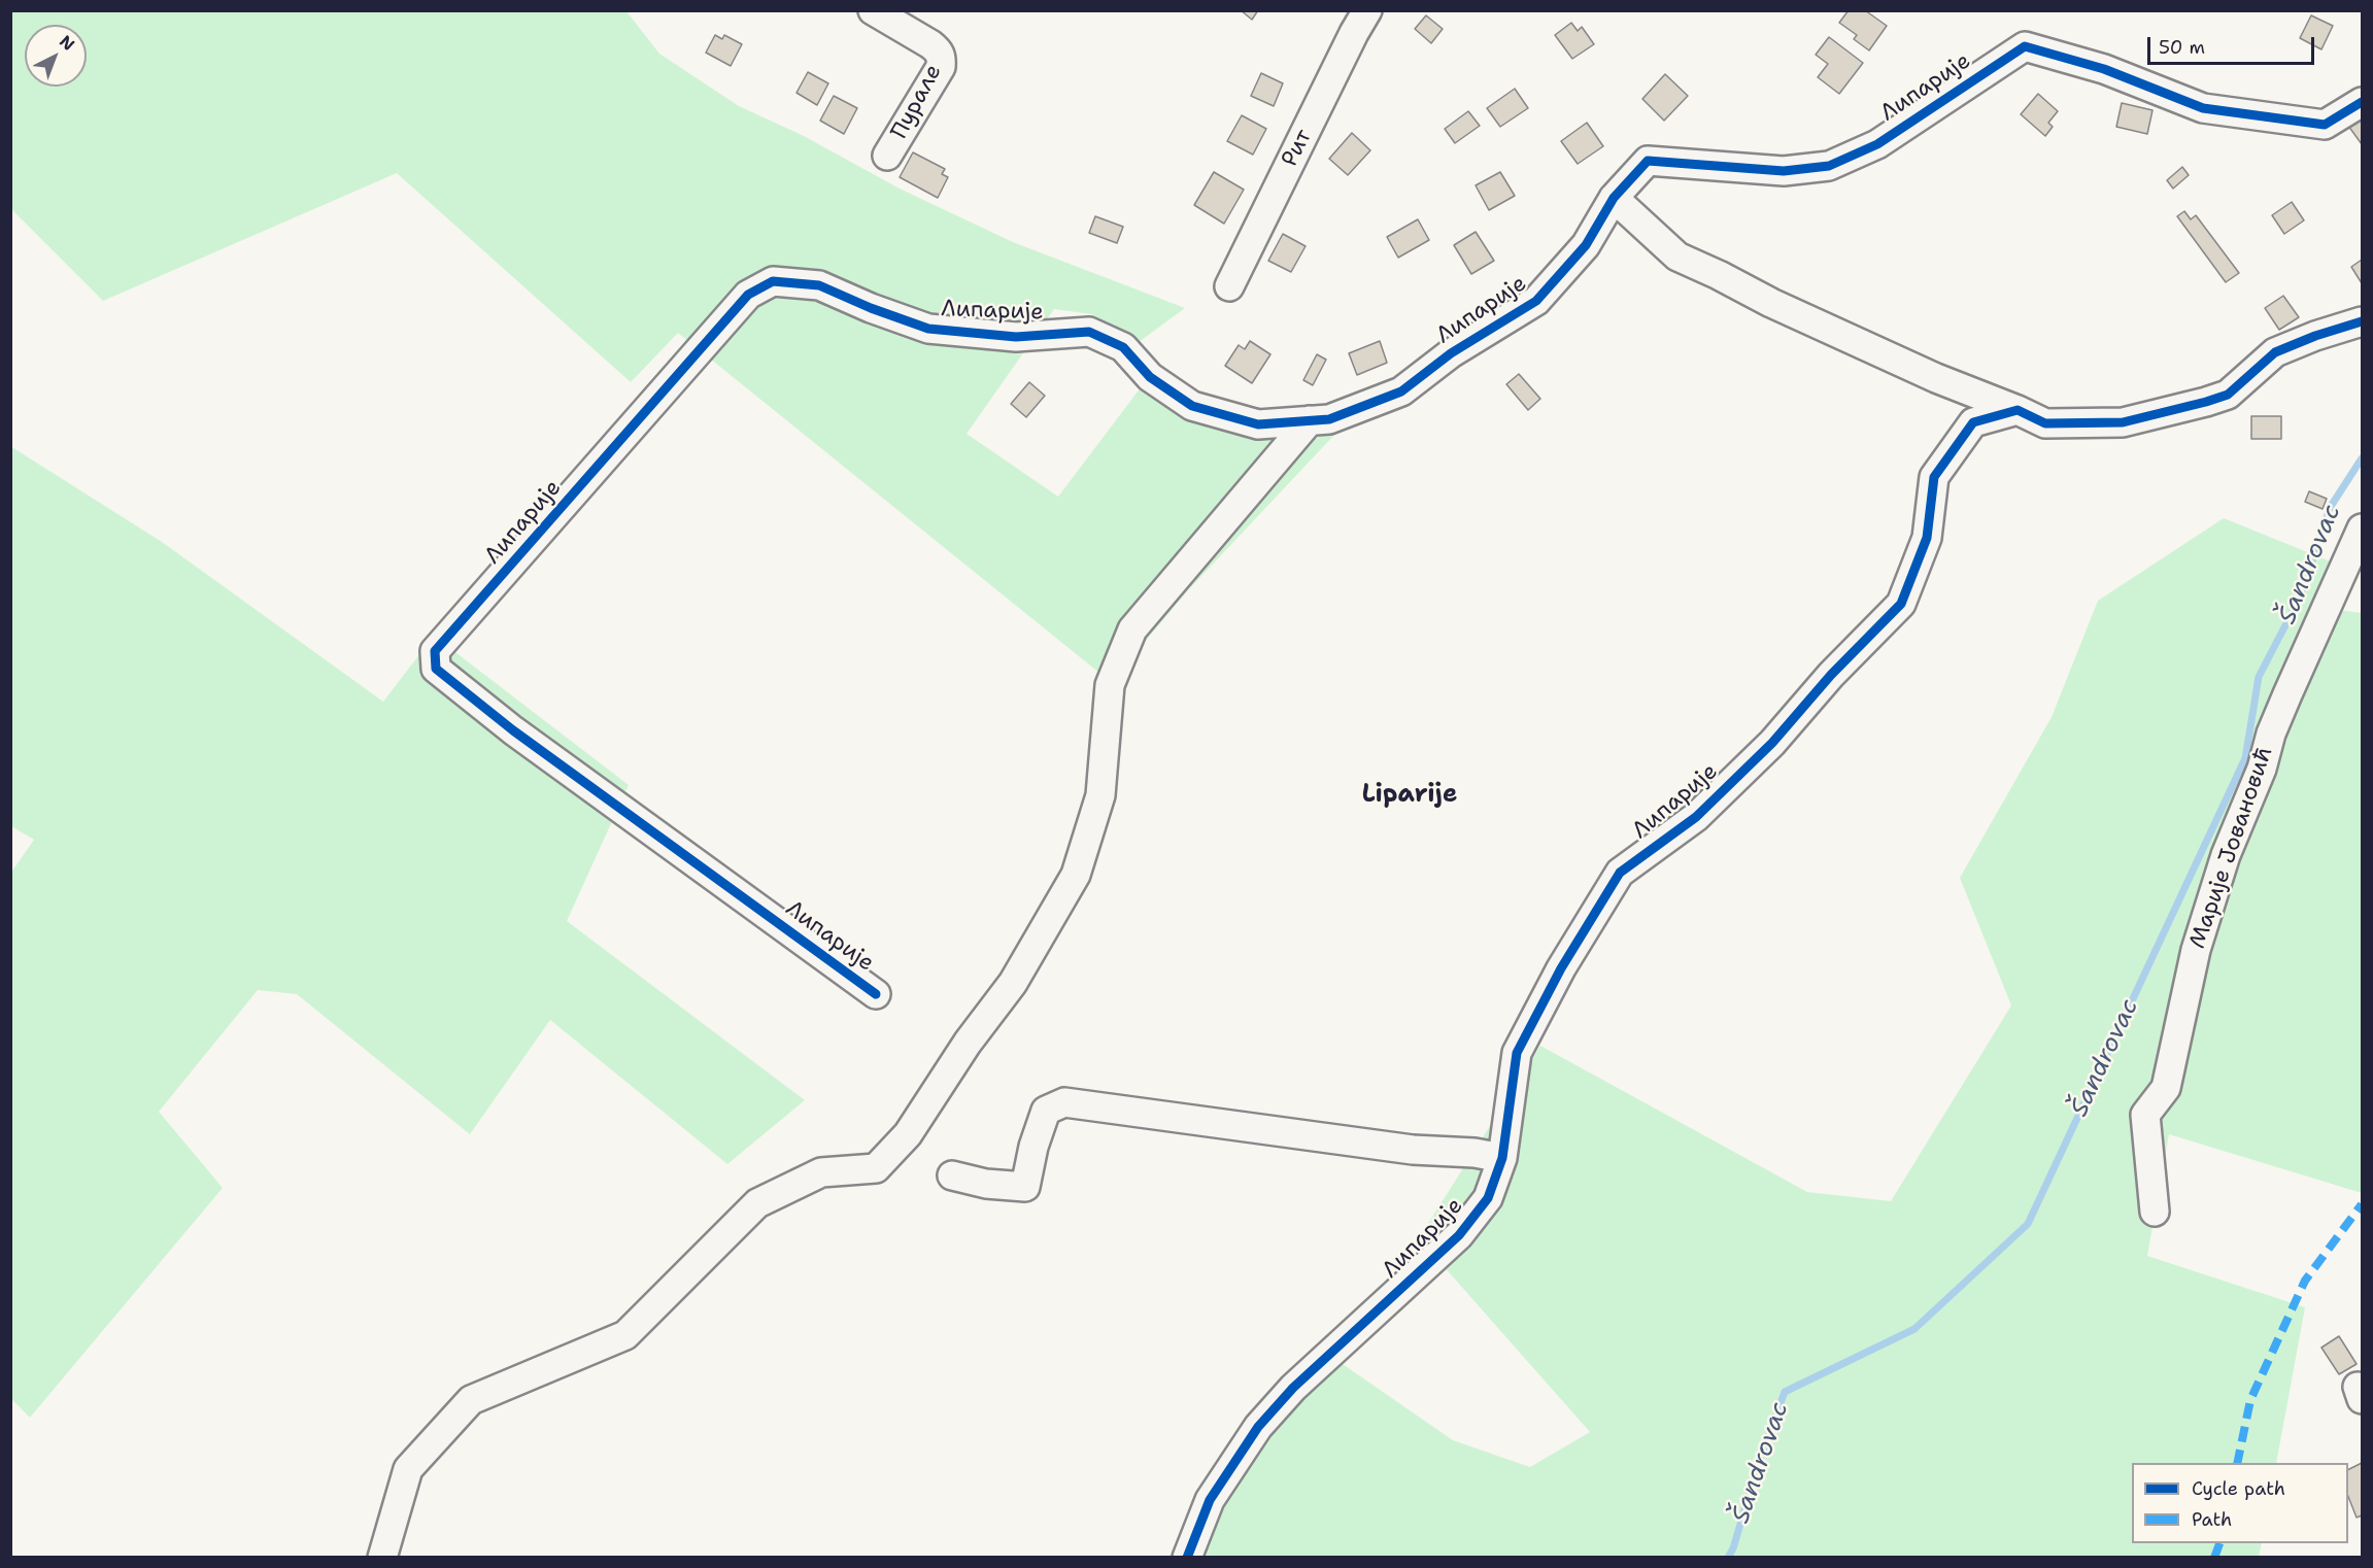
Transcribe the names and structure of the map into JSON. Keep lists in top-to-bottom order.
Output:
{
  "streets": {
    "street": [
      "Липарије",
      "Пурале",
      "Рит",
      "Марије Јовановић"
    ]
  },
  "districts": ["Liparije"],
  "water": ["Šandrovac"],
  "legend": ["Cycle path", "Path"],
  "scale_bar": "50 m",
  "north": "top right"
}
